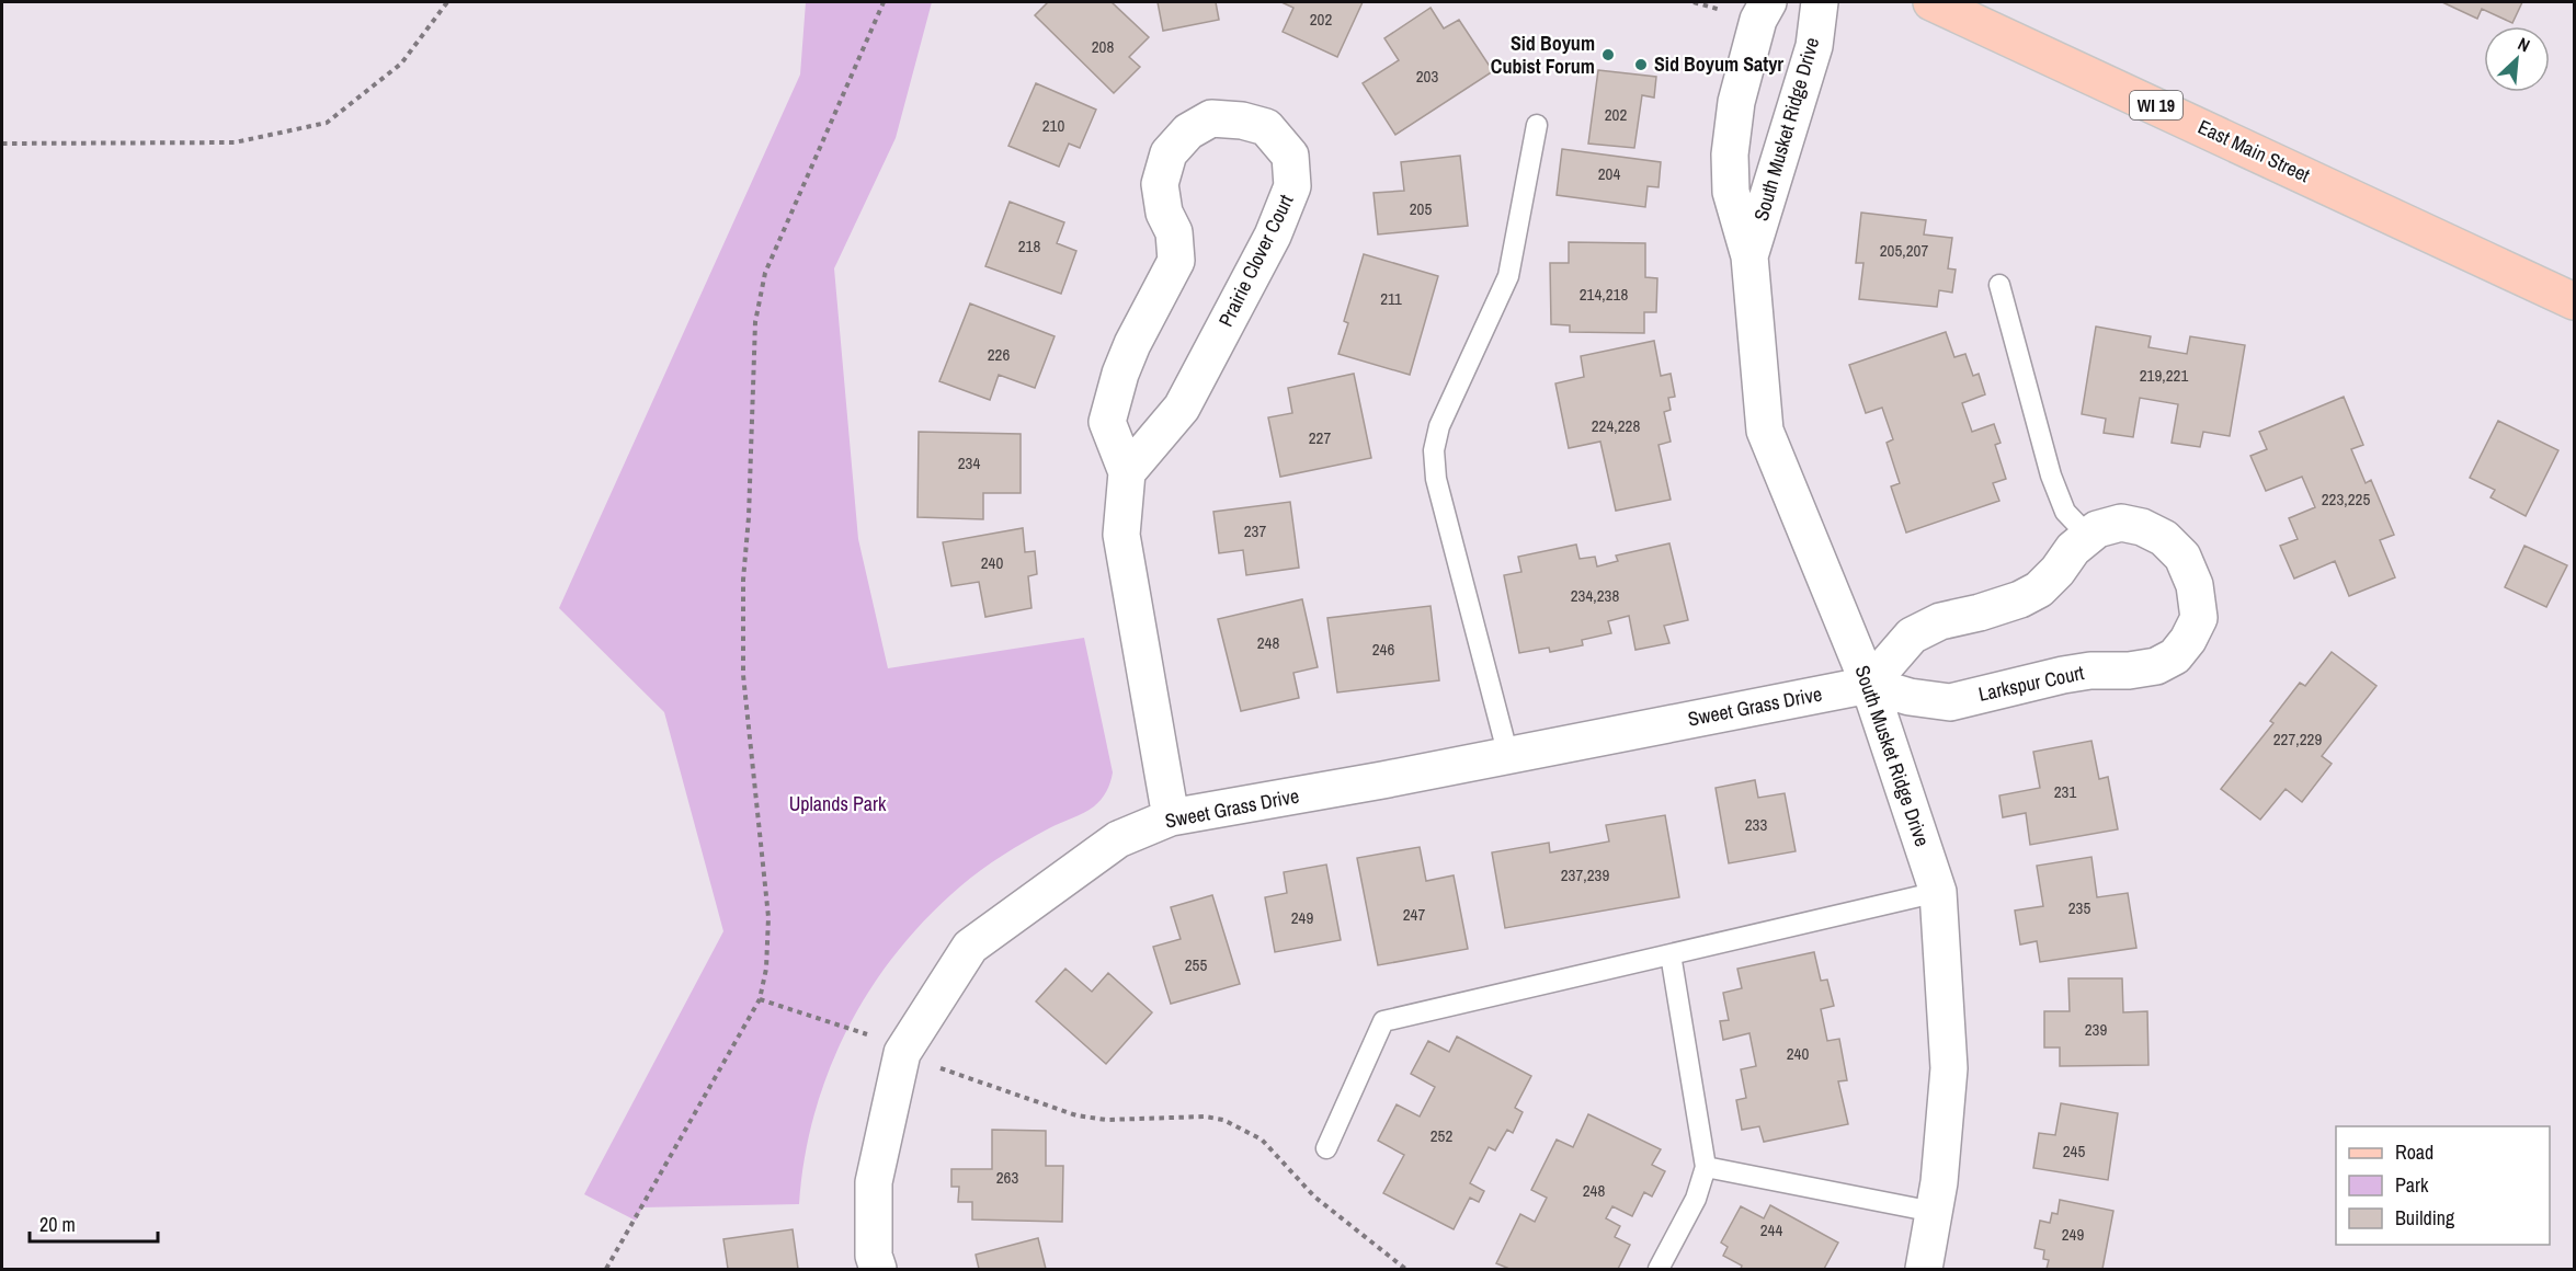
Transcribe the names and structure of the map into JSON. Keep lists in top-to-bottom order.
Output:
{
  "streets": {
    "main road": ["WI 19", "East Main Street"],
    "street": [
      "South Musket Ridge Drive",
      "Prairie Clover Court",
      "Larkspur Court",
      "Sweet Grass Drive"
    ]
  },
  "crossings": [
    ["South Musket Ridge Drive", "Larkspur Court"],
    ["South Musket Ridge Drive", "Sweet Grass Drive"],
    ["Prairie Clover Court", "Sweet Grass Drive"],
    ["Larkspur Court", "Sweet Grass Drive"]
  ],
  "parks": ["Uplands Park"],
  "places": ["Sid Boyum Cubist Forum", "Sid Boyum Satyr"],
  "house_numbers": [
    "202",
    "208",
    "203",
    "202",
    "210",
    "204",
    "205",
    "218",
    "205,207",
    "214,218",
    "211",
    "226",
    "219,221",
    "224,228",
    "227",
    "234",
    "223,225",
    "237",
    "240",
    "234,238",
    "248",
    "246",
    "227,229",
    "231",
    "233",
    "237,239",
    "235",
    "247",
    "249",
    "255",
    "239",
    "240",
    "252",
    "245",
    "263",
    "248",
    "244",
    "249"
  ],
  "legend": ["Road", "Park", "Building"],
  "scale_bar": "20 m",
  "north": "top right"
}
